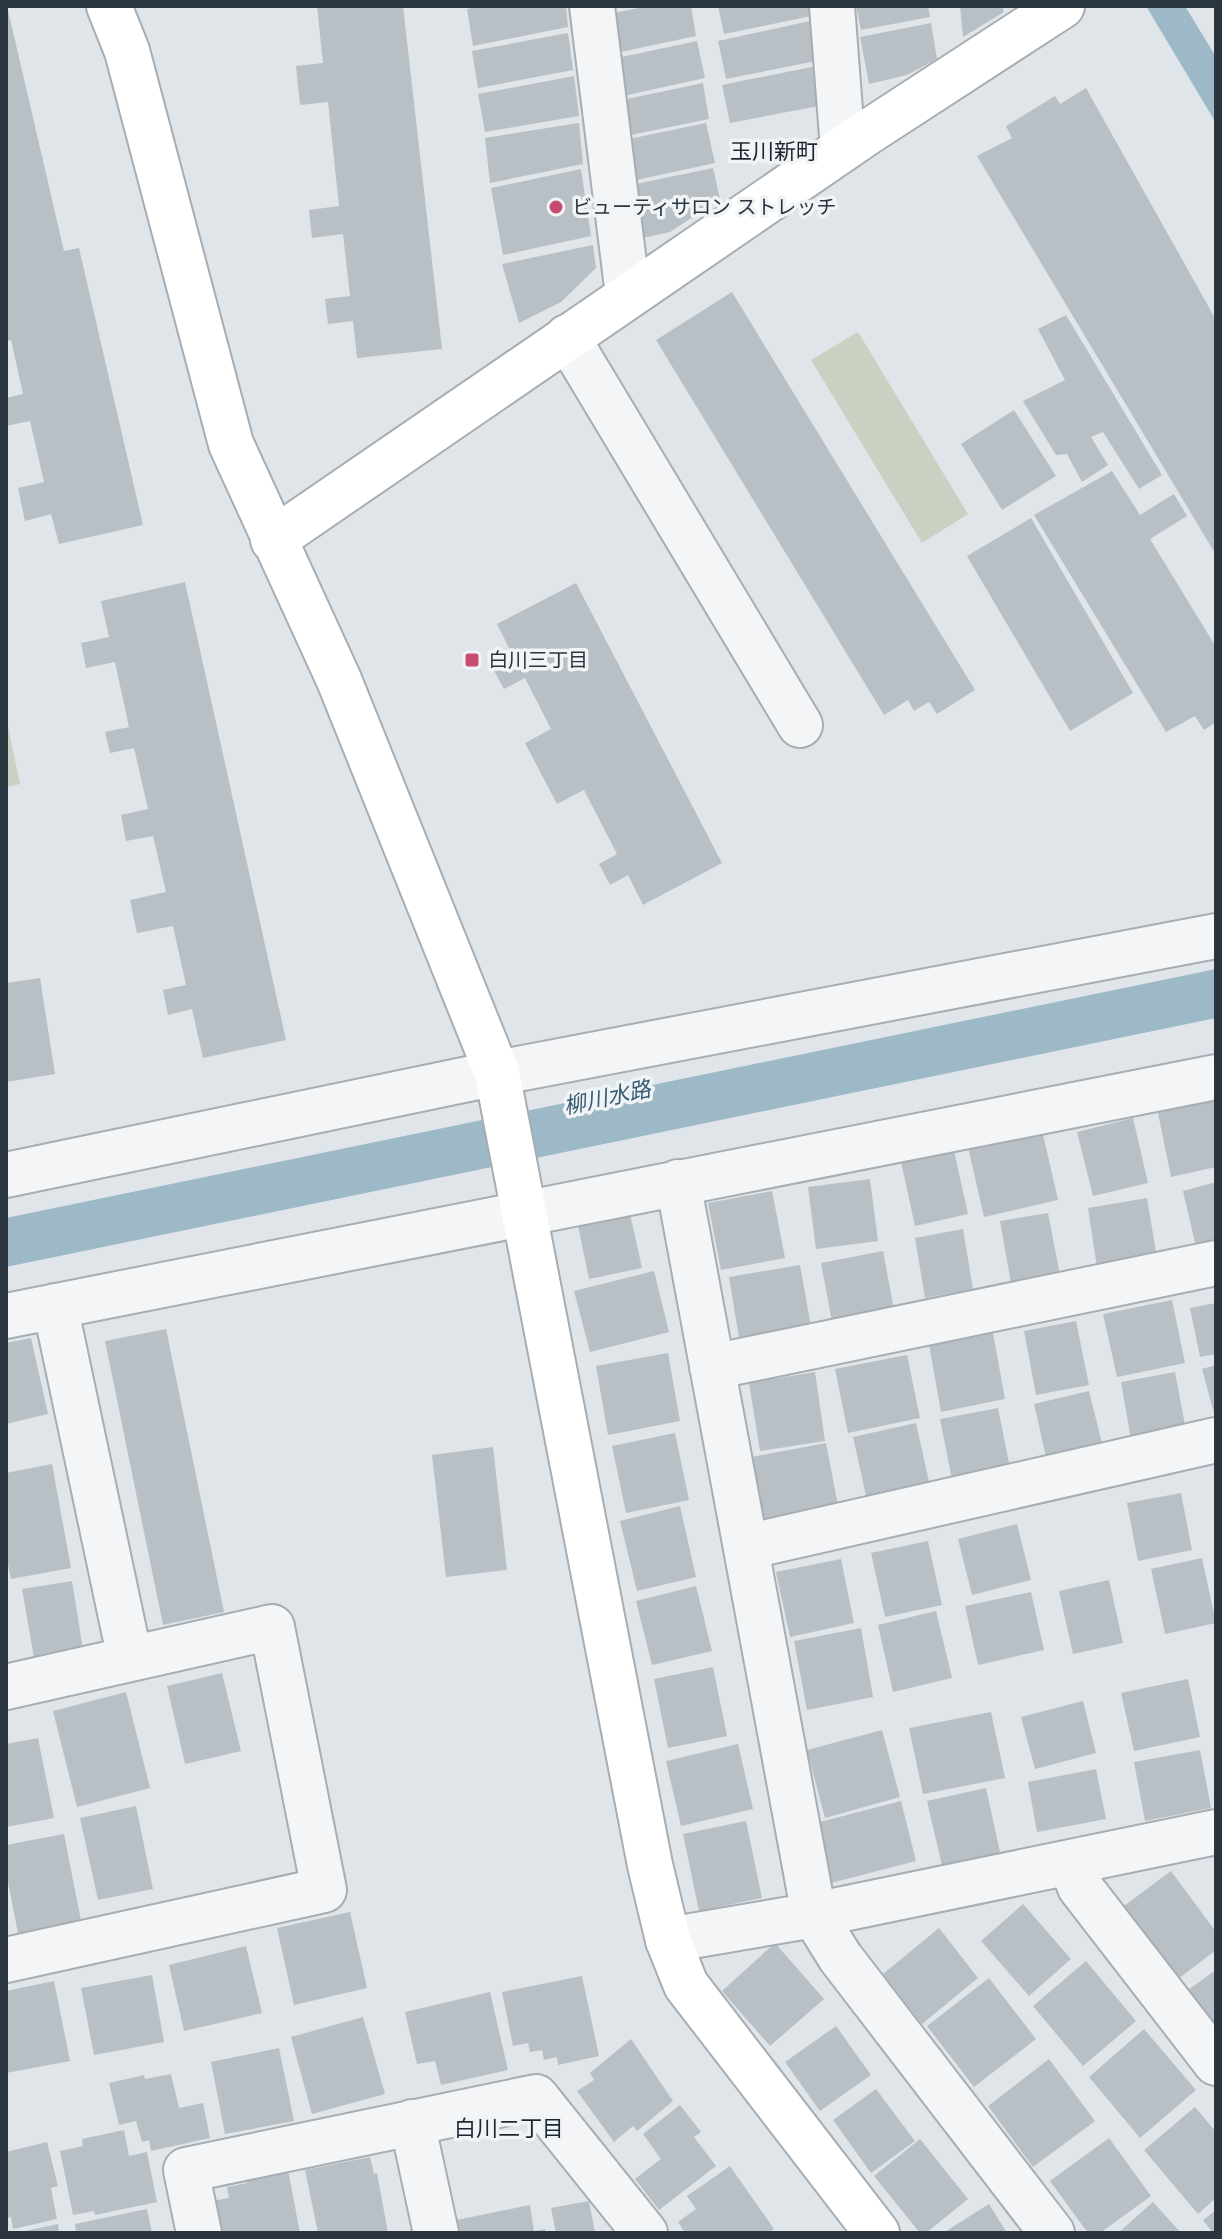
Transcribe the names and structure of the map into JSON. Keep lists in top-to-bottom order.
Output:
{
  "districts": ["玉川新町", "白川二丁目"],
  "water": ["柳川水路"],
  "places": {
    "other": ["ビューティサロン ストレッチ"],
    "transit": ["白川三丁目"]
  }
}
